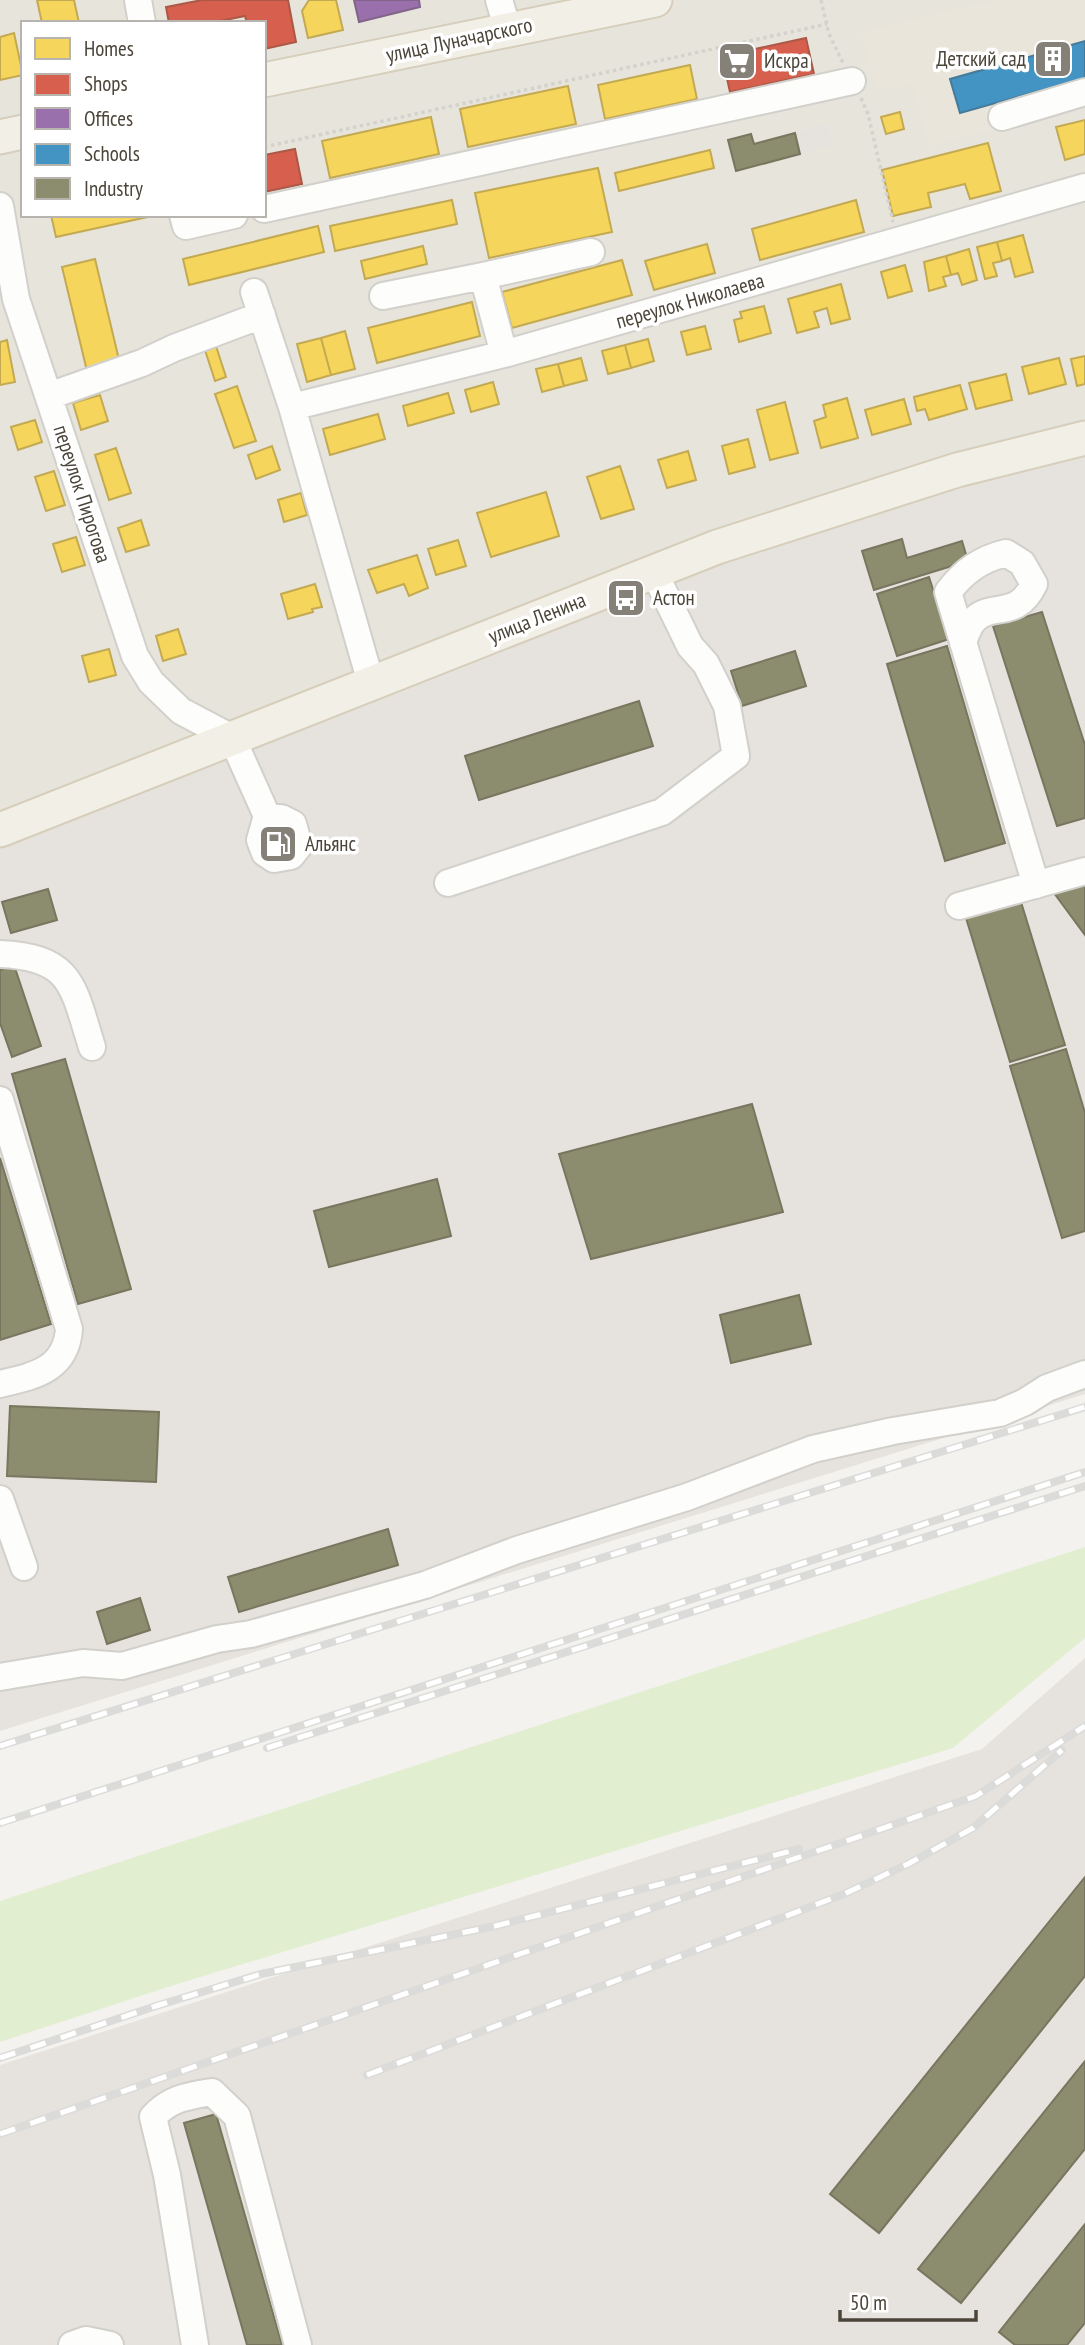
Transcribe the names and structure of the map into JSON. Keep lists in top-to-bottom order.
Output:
{
  "streets": {
    "main road": ["улица Луначарского", "улица Ленина"],
    "street": ["переулок Николаева", "переулок Пирогова"]
  },
  "crossings": [
    ["переулок Пирогова", "улица Ленина"]
  ],
  "places": {
    "building": ["Детский сад"],
    "supermarket": ["Искра"],
    "bus stop": ["Астон"],
    "fuel station": ["Альянс"]
  },
  "legend": [
    "Homes",
    "Shops",
    "Offices",
    "Schools",
    "Industry"
  ],
  "scale_bar": "50 m"
}
